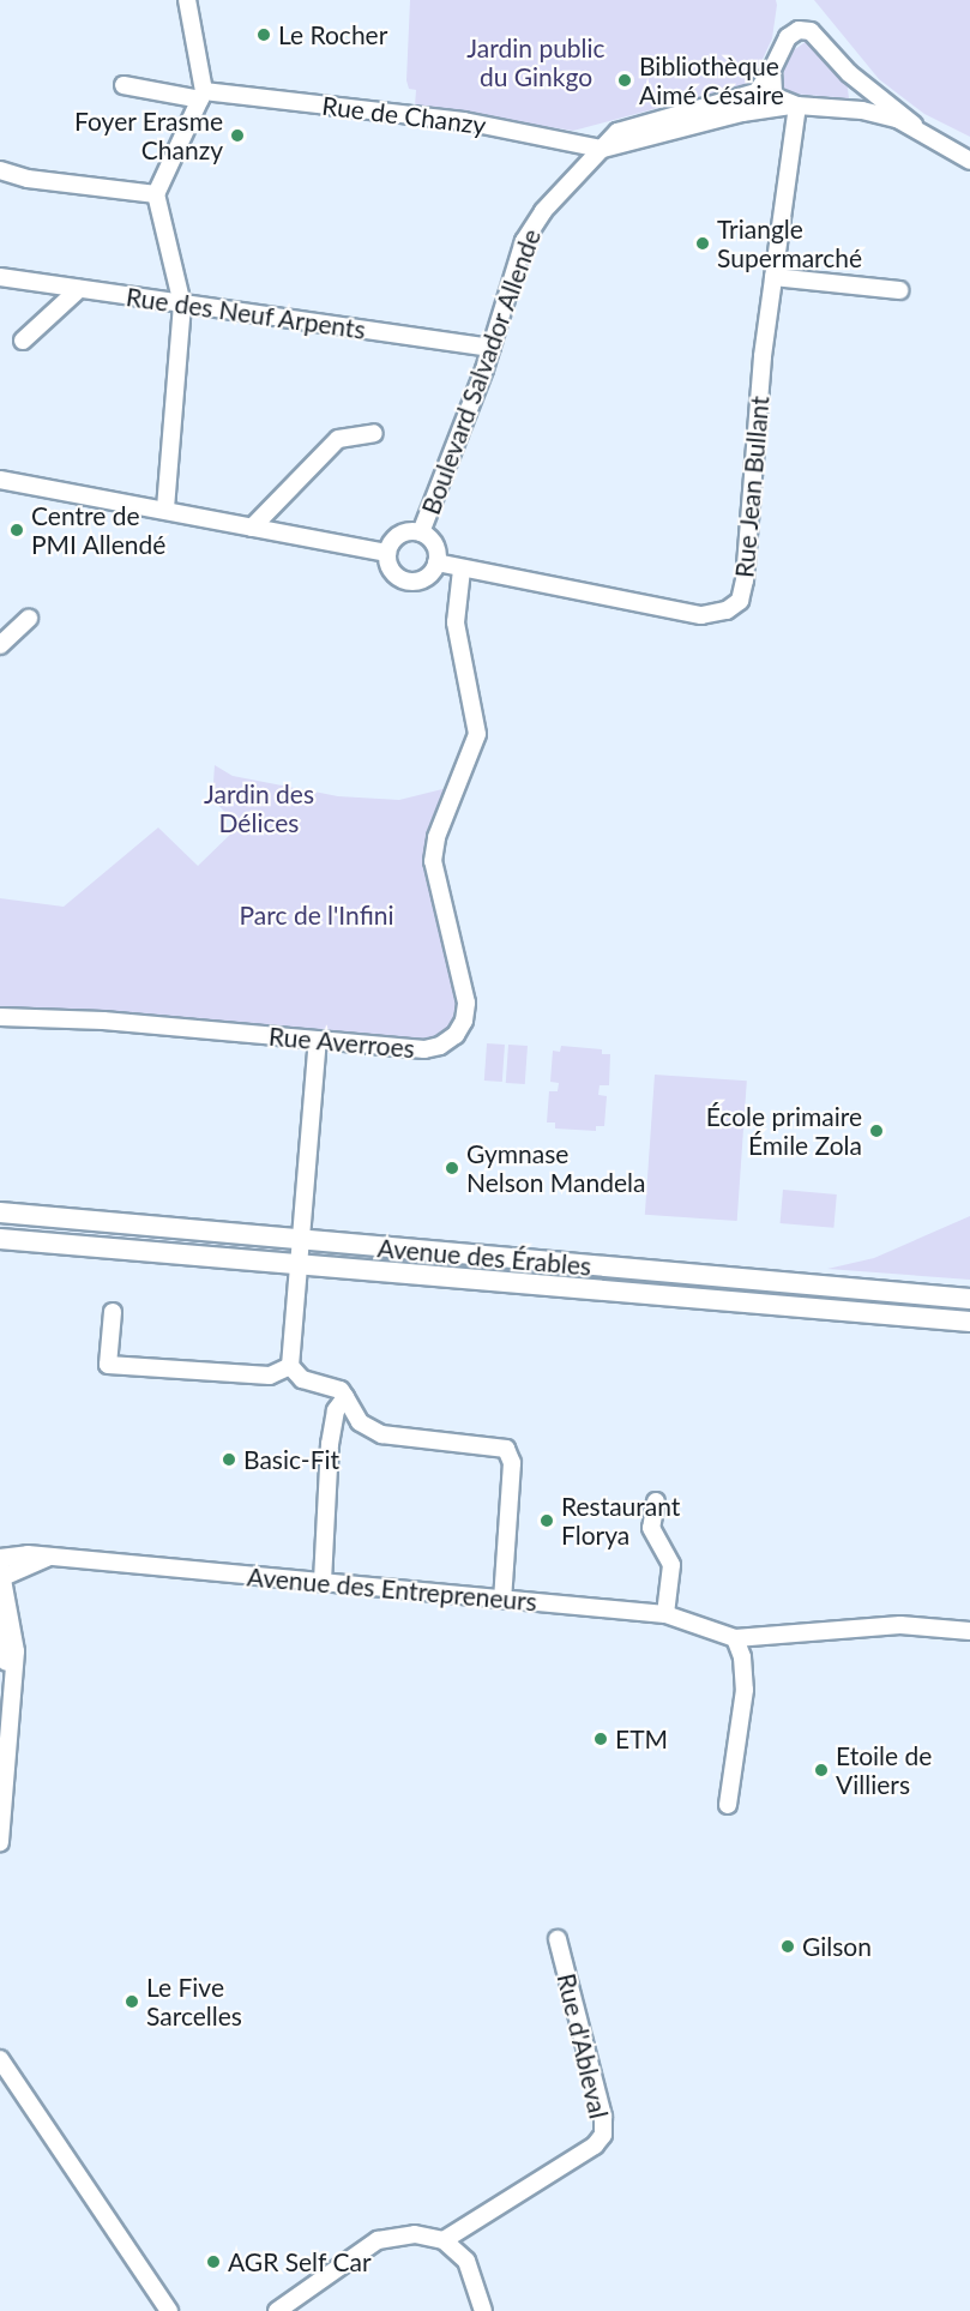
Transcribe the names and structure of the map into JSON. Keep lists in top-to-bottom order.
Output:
{
  "streets": {
    "main road": ["Avenue des Érables"],
    "street": [
      "Rue de Chanzy",
      "Rue des Neuf Arpents",
      "Boulevard Salvador Allende",
      "Rue Jean Bullant",
      "Rue Averroes",
      "Avenue des Entrepreneurs",
      "Rue d'Ableval"
    ]
  },
  "crossings": [
    ["Rue de Chanzy", "Boulevard Salvador Allende"],
    ["Rue des Neuf Arpents", "Boulevard Salvador Allende"],
    ["Boulevard Salvador Allende", "Rue Jean Bullant"],
    ["Rue Jean Bullant", "Rue Averroes"]
  ],
  "parks": ["Jardin public du Ginkgo", "Jardin des Délices", "Parc de l'Infini"],
  "places": [
    "Le Rocher",
    "Bibliothèque Aimé Césaire",
    "Foyer Erasme Chanzy",
    "Triangle Supermarché",
    "Centre de PMI Allendé",
    "École primaire Émile Zola",
    "Gymnase Nelson Mandela",
    "Basic-Fit",
    "Restaurant Florya",
    "ETM",
    "Etoile de Villiers",
    "Gilson",
    "Le Five Sarcelles",
    "AGR Self Car"
  ]
}
